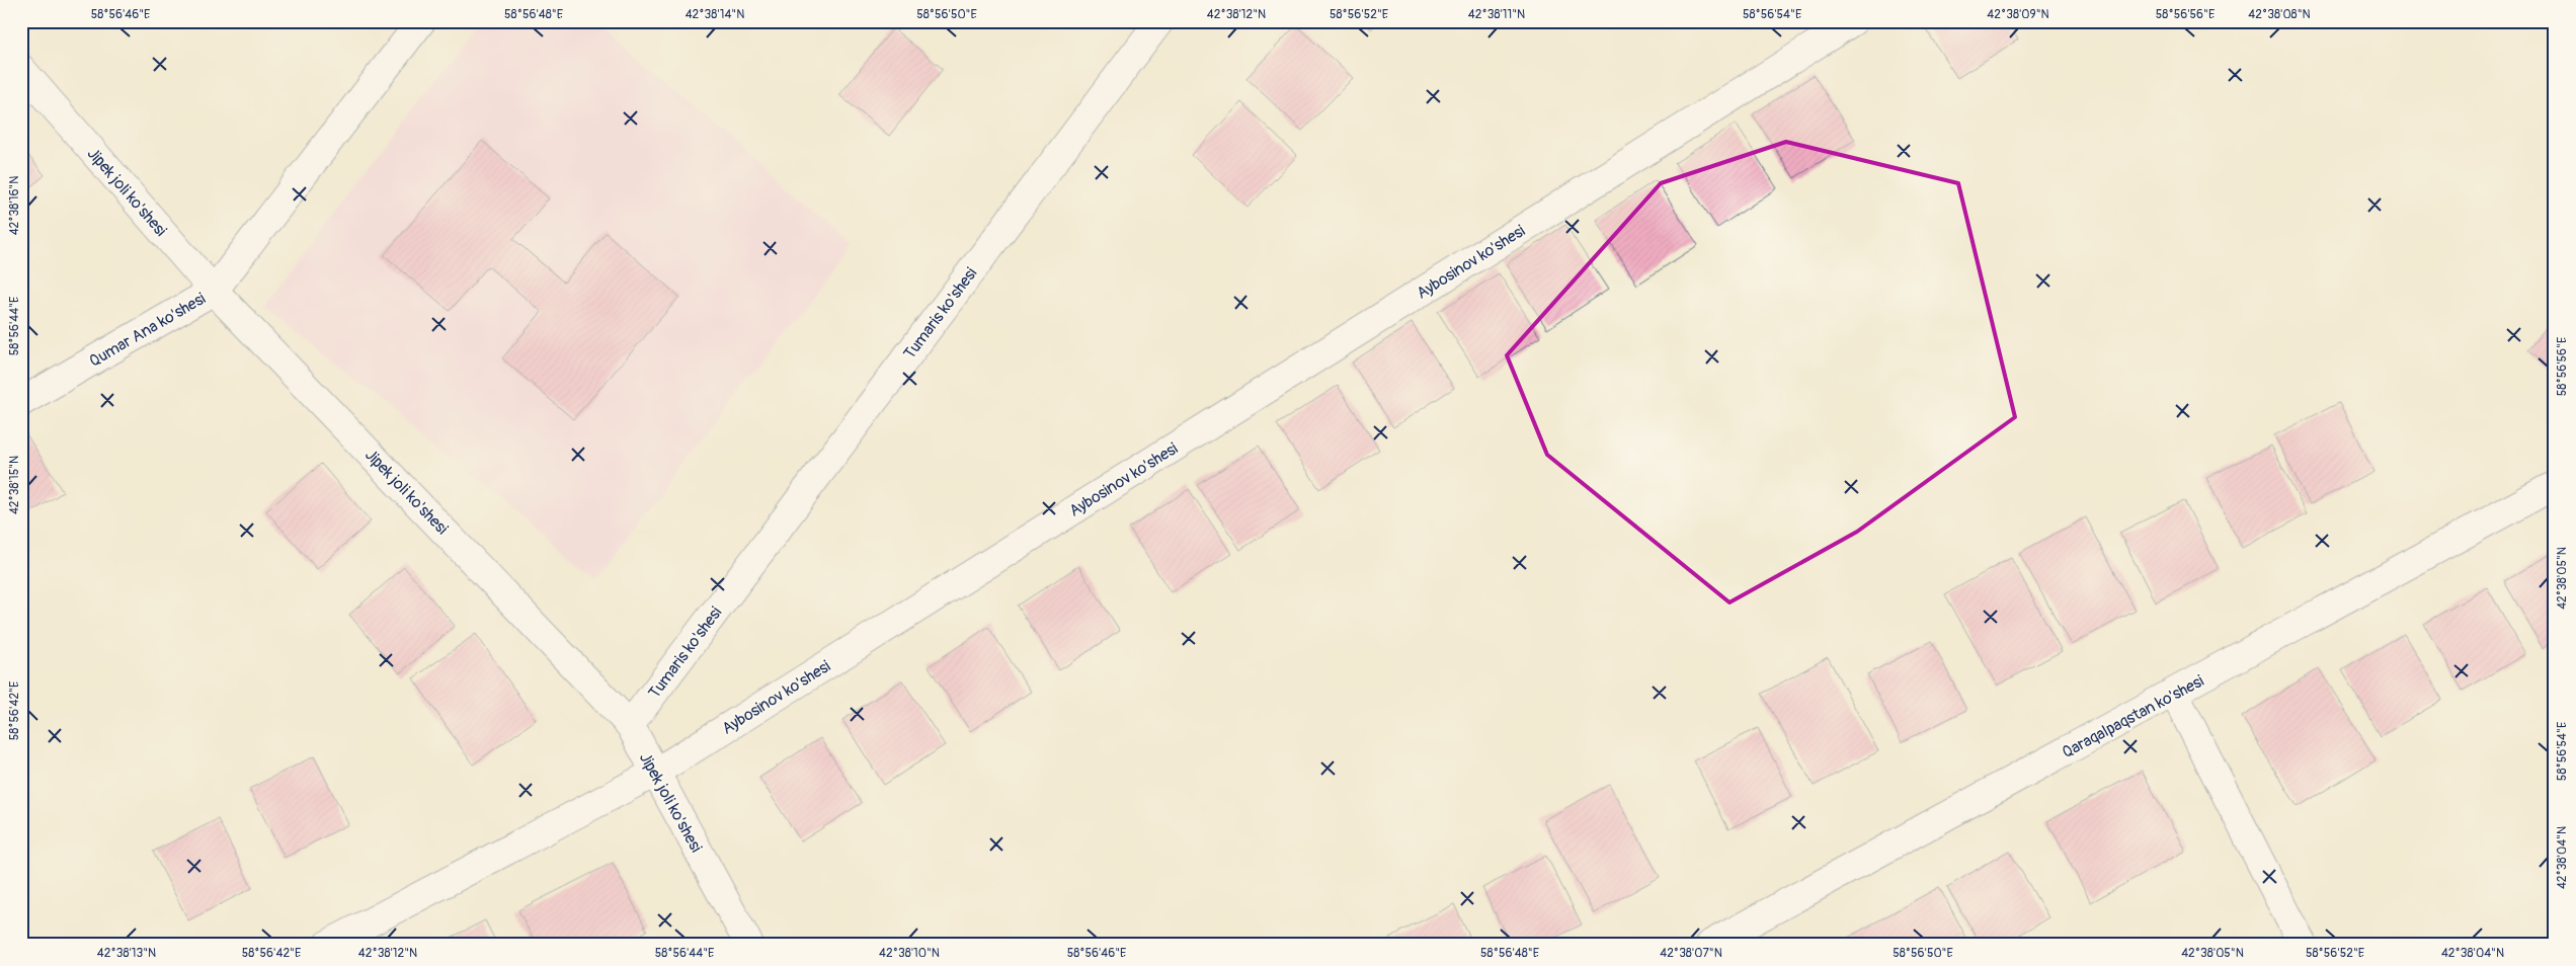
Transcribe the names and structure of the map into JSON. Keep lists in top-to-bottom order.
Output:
{
  "streets": {
    "street": [
      "Jipek joli ko'shesi",
      "Aybosinov ko'shesi",
      "Tumaris ko'shesi",
      "Qumar Ana ko'shesi",
      "Qaraqalpaqstan ko'shesi"
    ]
  },
  "crossings": [
    ["Jipek joli ko'shesi", "Aybosinov ko'shesi"],
    ["Jipek joli ko'shesi", "Tumaris ko'shesi"],
    ["Jipek joli ko'shesi", "Qumar Ana ko'shesi"]
  ],
  "coordinates": [
    "58°56'46\"E",
    "58°56'48\"E",
    "42°38'14\"N",
    "58°56'50\"E",
    "42°38'12\"N",
    "58°56'52\"E",
    "42°38'11\"N",
    "58°56'54\"E",
    "42°38'09\"N",
    "58°56'56\"E",
    "42°38'08\"N",
    "42°38'16\"N",
    "58°56'44\"E",
    "42°38'15\"N",
    "42°38'05\"N",
    "58°56'42\"E",
    "42°38'04\"N",
    "42°38'13\"N",
    "42°38'10\"N",
    "42°38'07\"N"
  ]
}
